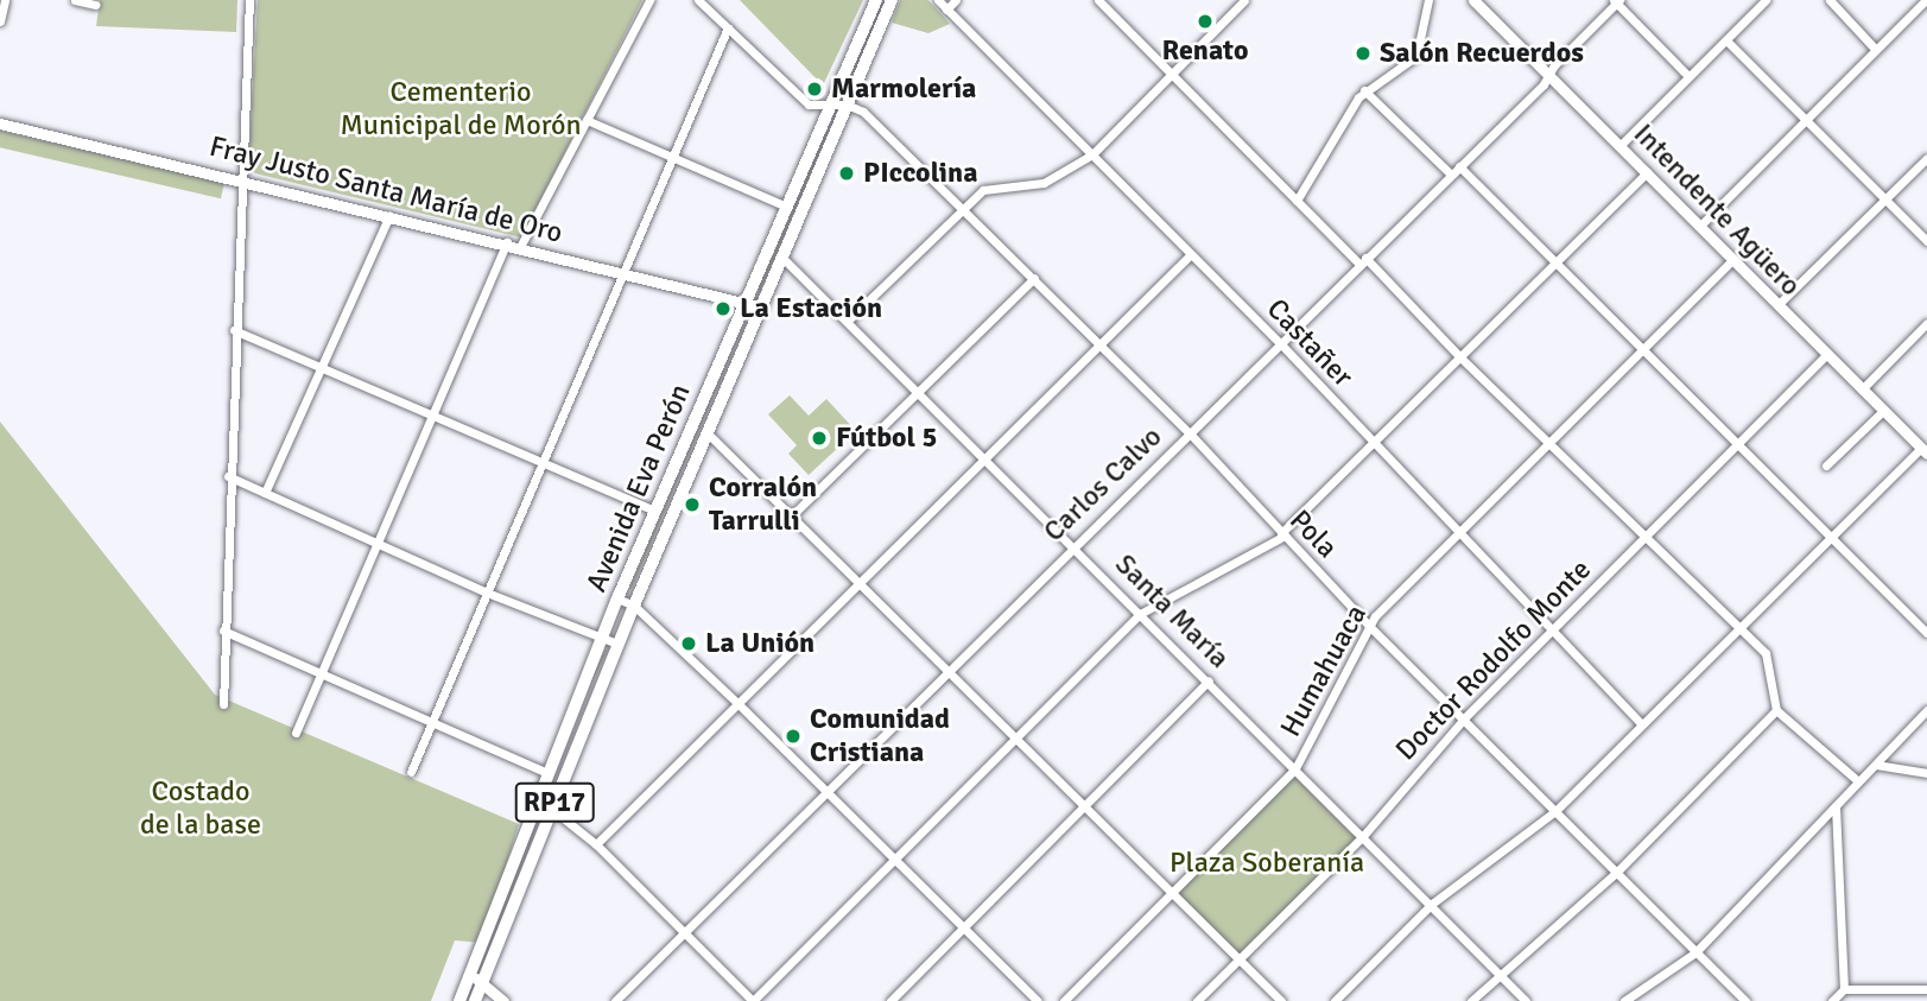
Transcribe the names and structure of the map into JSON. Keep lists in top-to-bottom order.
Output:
{
  "streets": {
    "main road": ["Avenida Eva Perón", "RP17"],
    "street": [
      "Fray Justo Santa María de Oro",
      "Intendente Agüero",
      "Castañer",
      "Carlos Calvo",
      "Pola",
      "Santa María",
      "Doctor Rodolfo Monte",
      "Humahuaca"
    ]
  },
  "crossings": [
    ["Fray Justo Santa María de Oro", "Avenida Eva Perón"],
    ["Intendente Agüero", "Carlos Calvo"],
    ["Intendente Agüero", "Doctor Rodolfo Monte"],
    ["Intendente Agüero", "Humahuaca"],
    ["Castañer", "Carlos Calvo"],
    ["Castañer", "Doctor Rodolfo Monte"],
    ["Castañer", "Humahuaca"],
    ["Carlos Calvo", "Pola"],
    ["Carlos Calvo", "Santa María"],
    ["Avenida Eva Perón", "Pola"],
    ["Avenida Eva Perón", "Santa María"],
    ["Pola", "Doctor Rodolfo Monte"],
    ["Pola", "Humahuaca"],
    ["Santa María", "Doctor Rodolfo Monte"],
    ["Santa María", "Humahuaca"]
  ],
  "parks": ["Cementerio Municipal de Morón", "Costado de la base", "Plaza Soberanía"],
  "places": [
    "Renato",
    "Salón Recuerdos",
    "Marmolería",
    "PIccolina",
    "La Estación",
    "Fútbol 5",
    "Corralón Tarrulli",
    "La Unión",
    "Comunidad Cristiana"
  ]
}
